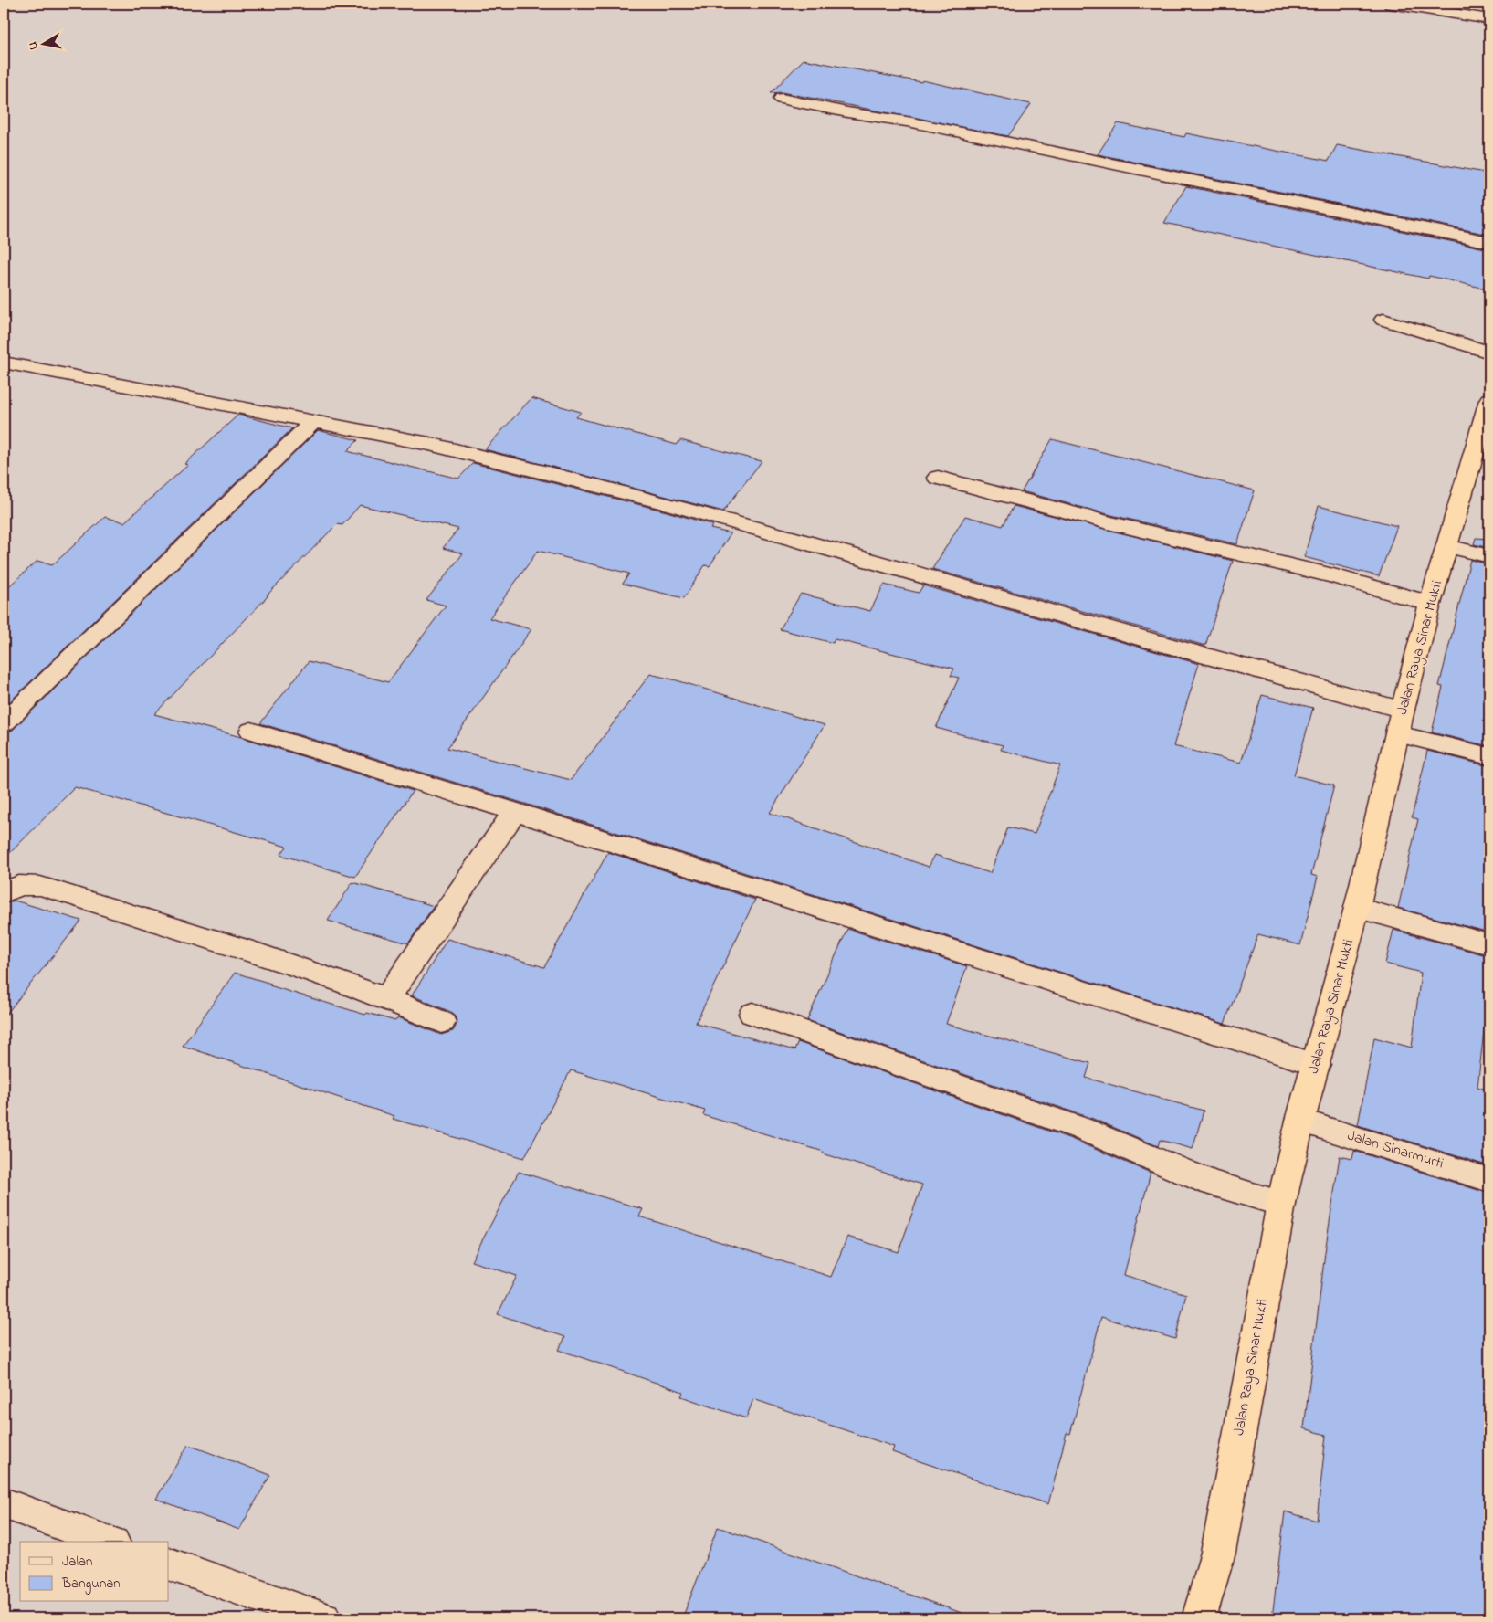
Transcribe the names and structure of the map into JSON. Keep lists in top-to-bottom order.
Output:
{
  "streets": {
    "highway": ["Jalan Raya Sinar Mukti"],
    "street": ["Jalan Sinarmurti"]
  },
  "crossings": [
    ["Jalan Raya Sinar Mukti", "Jalan Sinarmurti"]
  ],
  "legend": ["Jalan", "Bangunan"],
  "north": "left"
}
